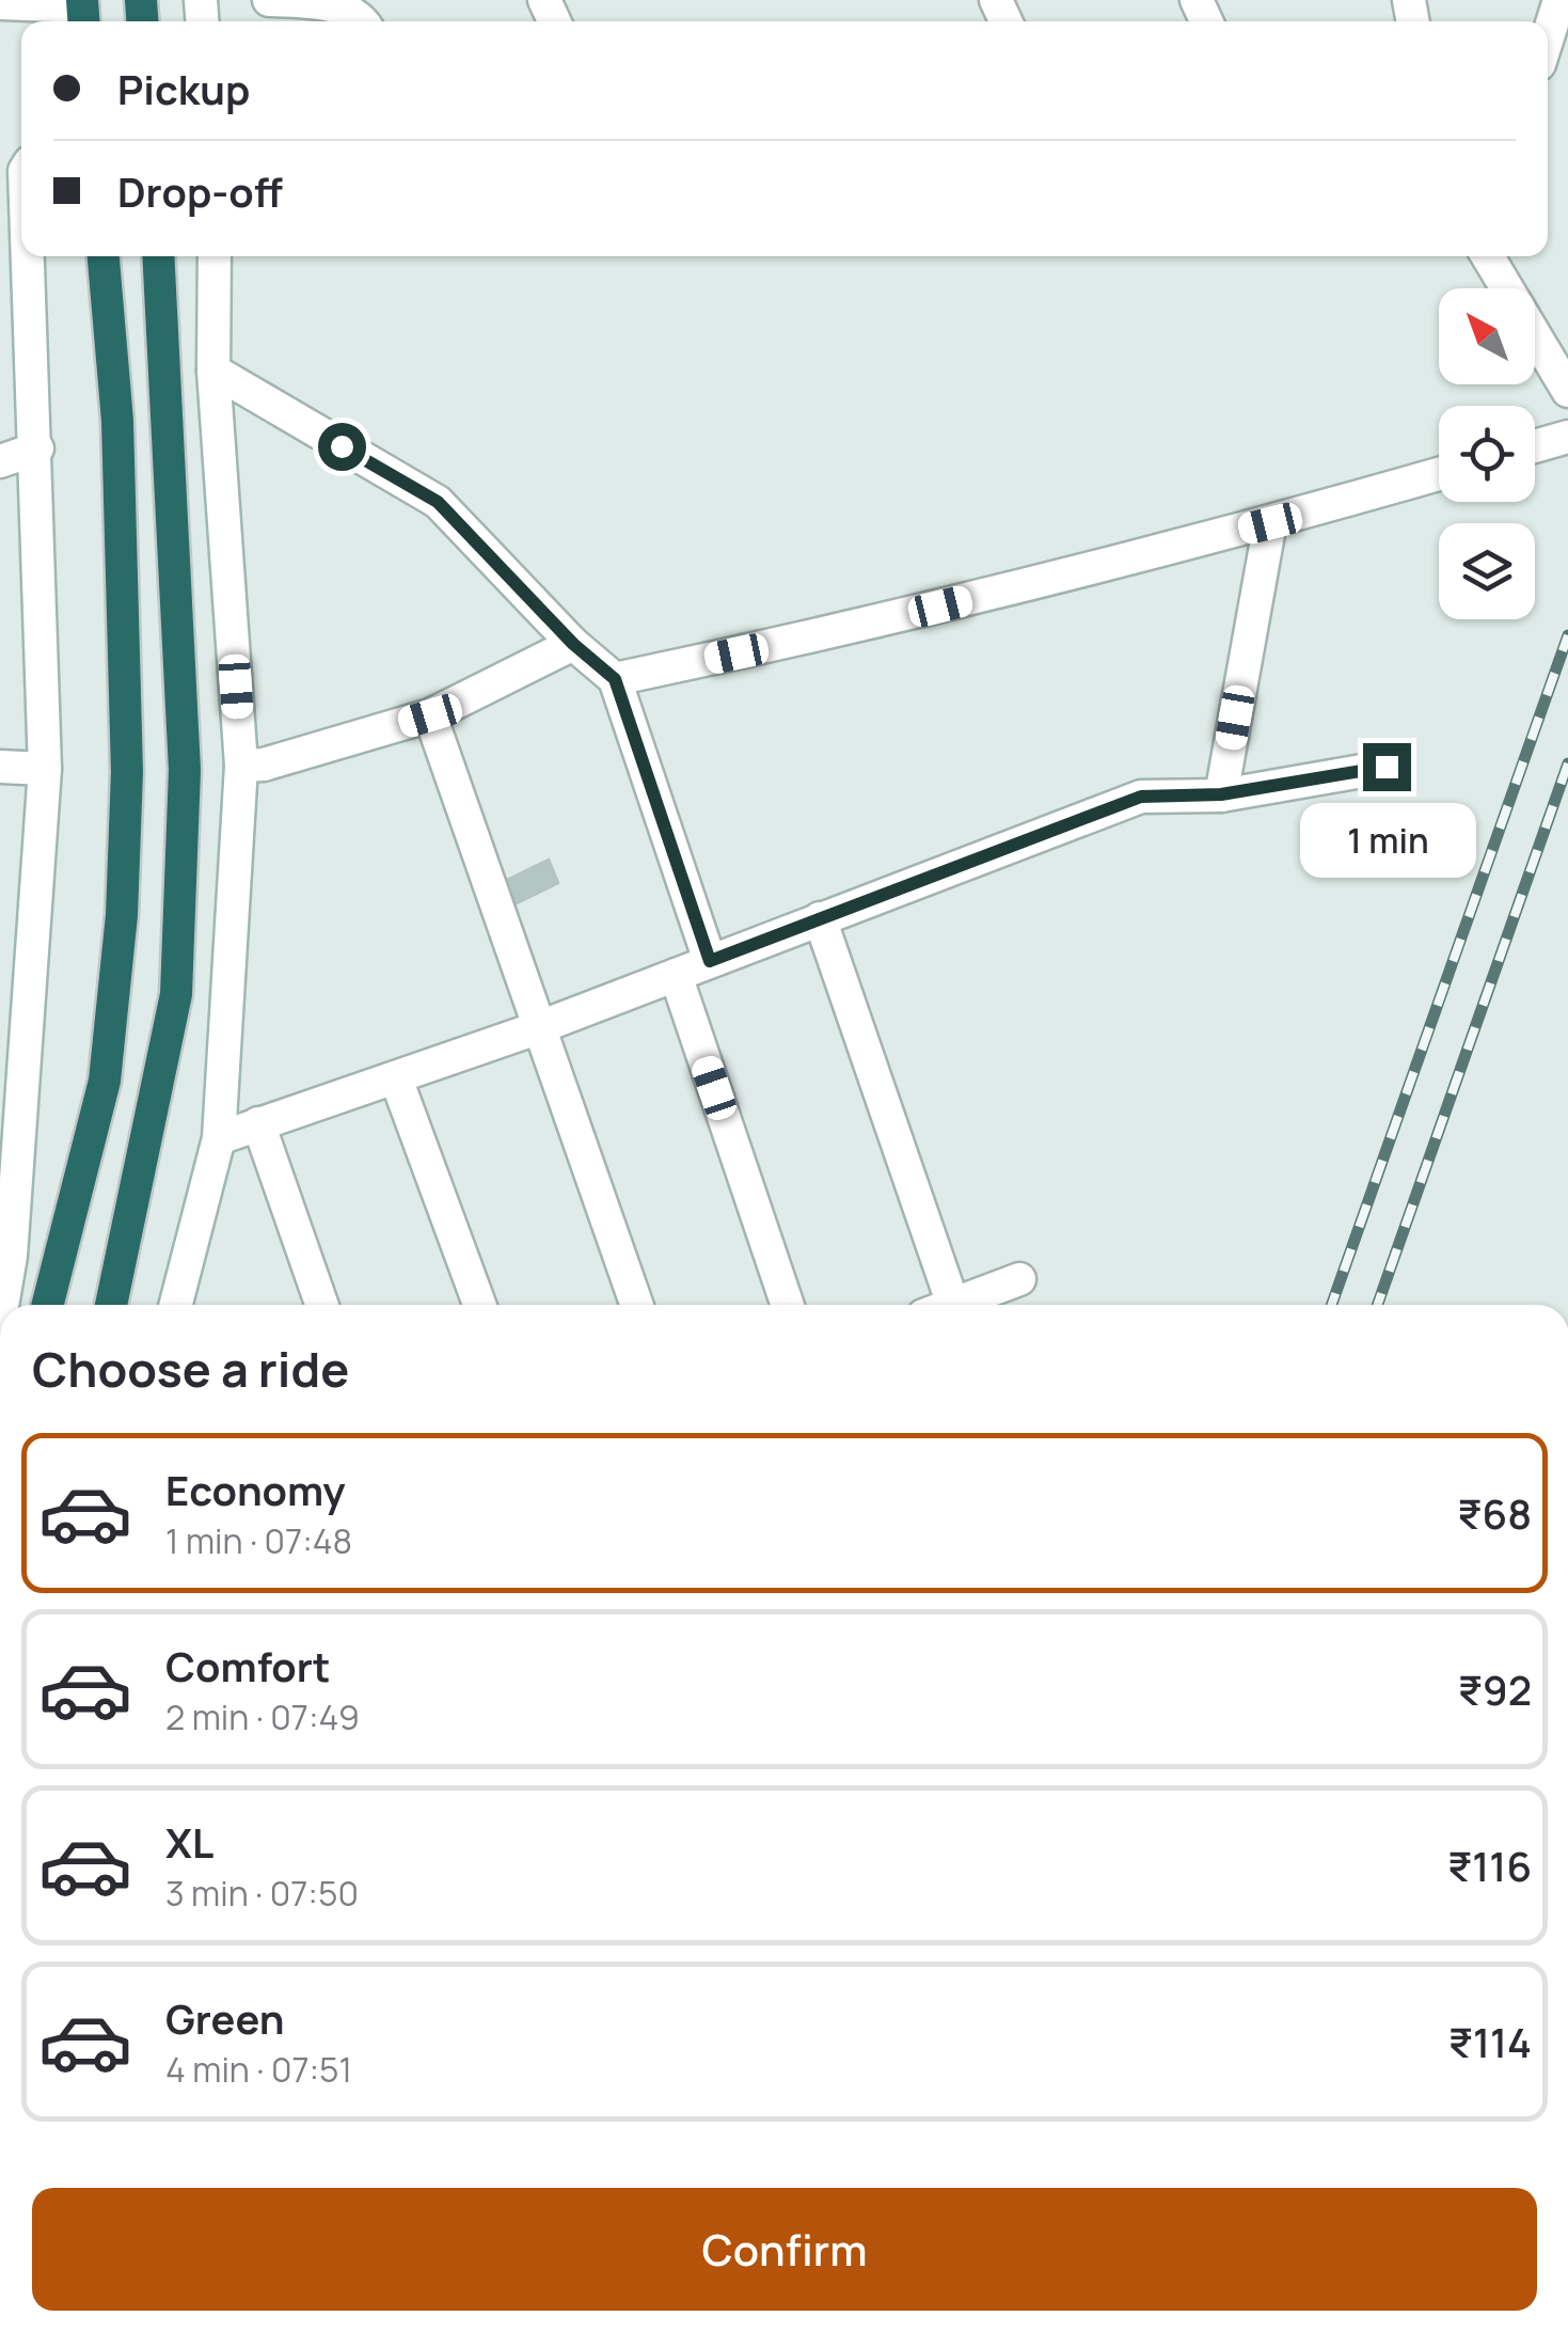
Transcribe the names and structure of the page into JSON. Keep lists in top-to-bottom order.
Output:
{
  "north": "top left",
  "page": {
    "banner": ["Pickup", "Drop-off"],
    "bubble": "1 min",
    "heading": "Choose a ride",
    "list": [
      {
        "name": "Economy",
        "note": "1 min · 07:48",
        "value": "₹68"
      },
      {
        "name": "Comfort",
        "note": "2 min · 07:49",
        "value": "₹92"
      },
      {
        "name": "XL",
        "note": "3 min · 07:50",
        "value": "₹116"
      },
      {
        "name": "Green",
        "note": "4 min · 07:51",
        "value": "₹114"
      }
    ],
    "buttons": "Confirm"
  }
}
